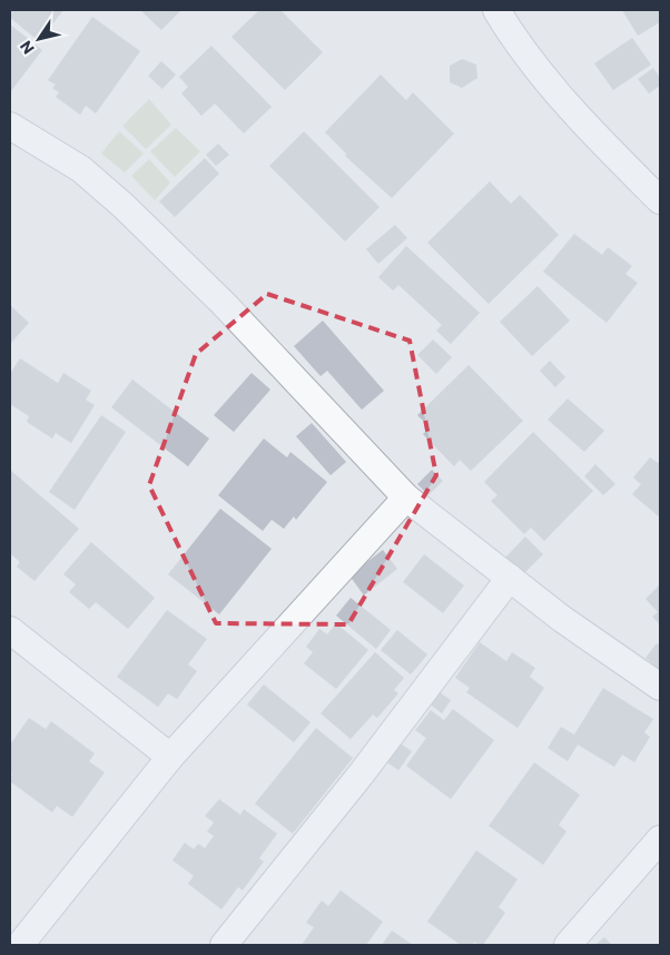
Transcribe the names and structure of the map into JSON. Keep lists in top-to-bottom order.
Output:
{
  "north": "bottom left"
}
